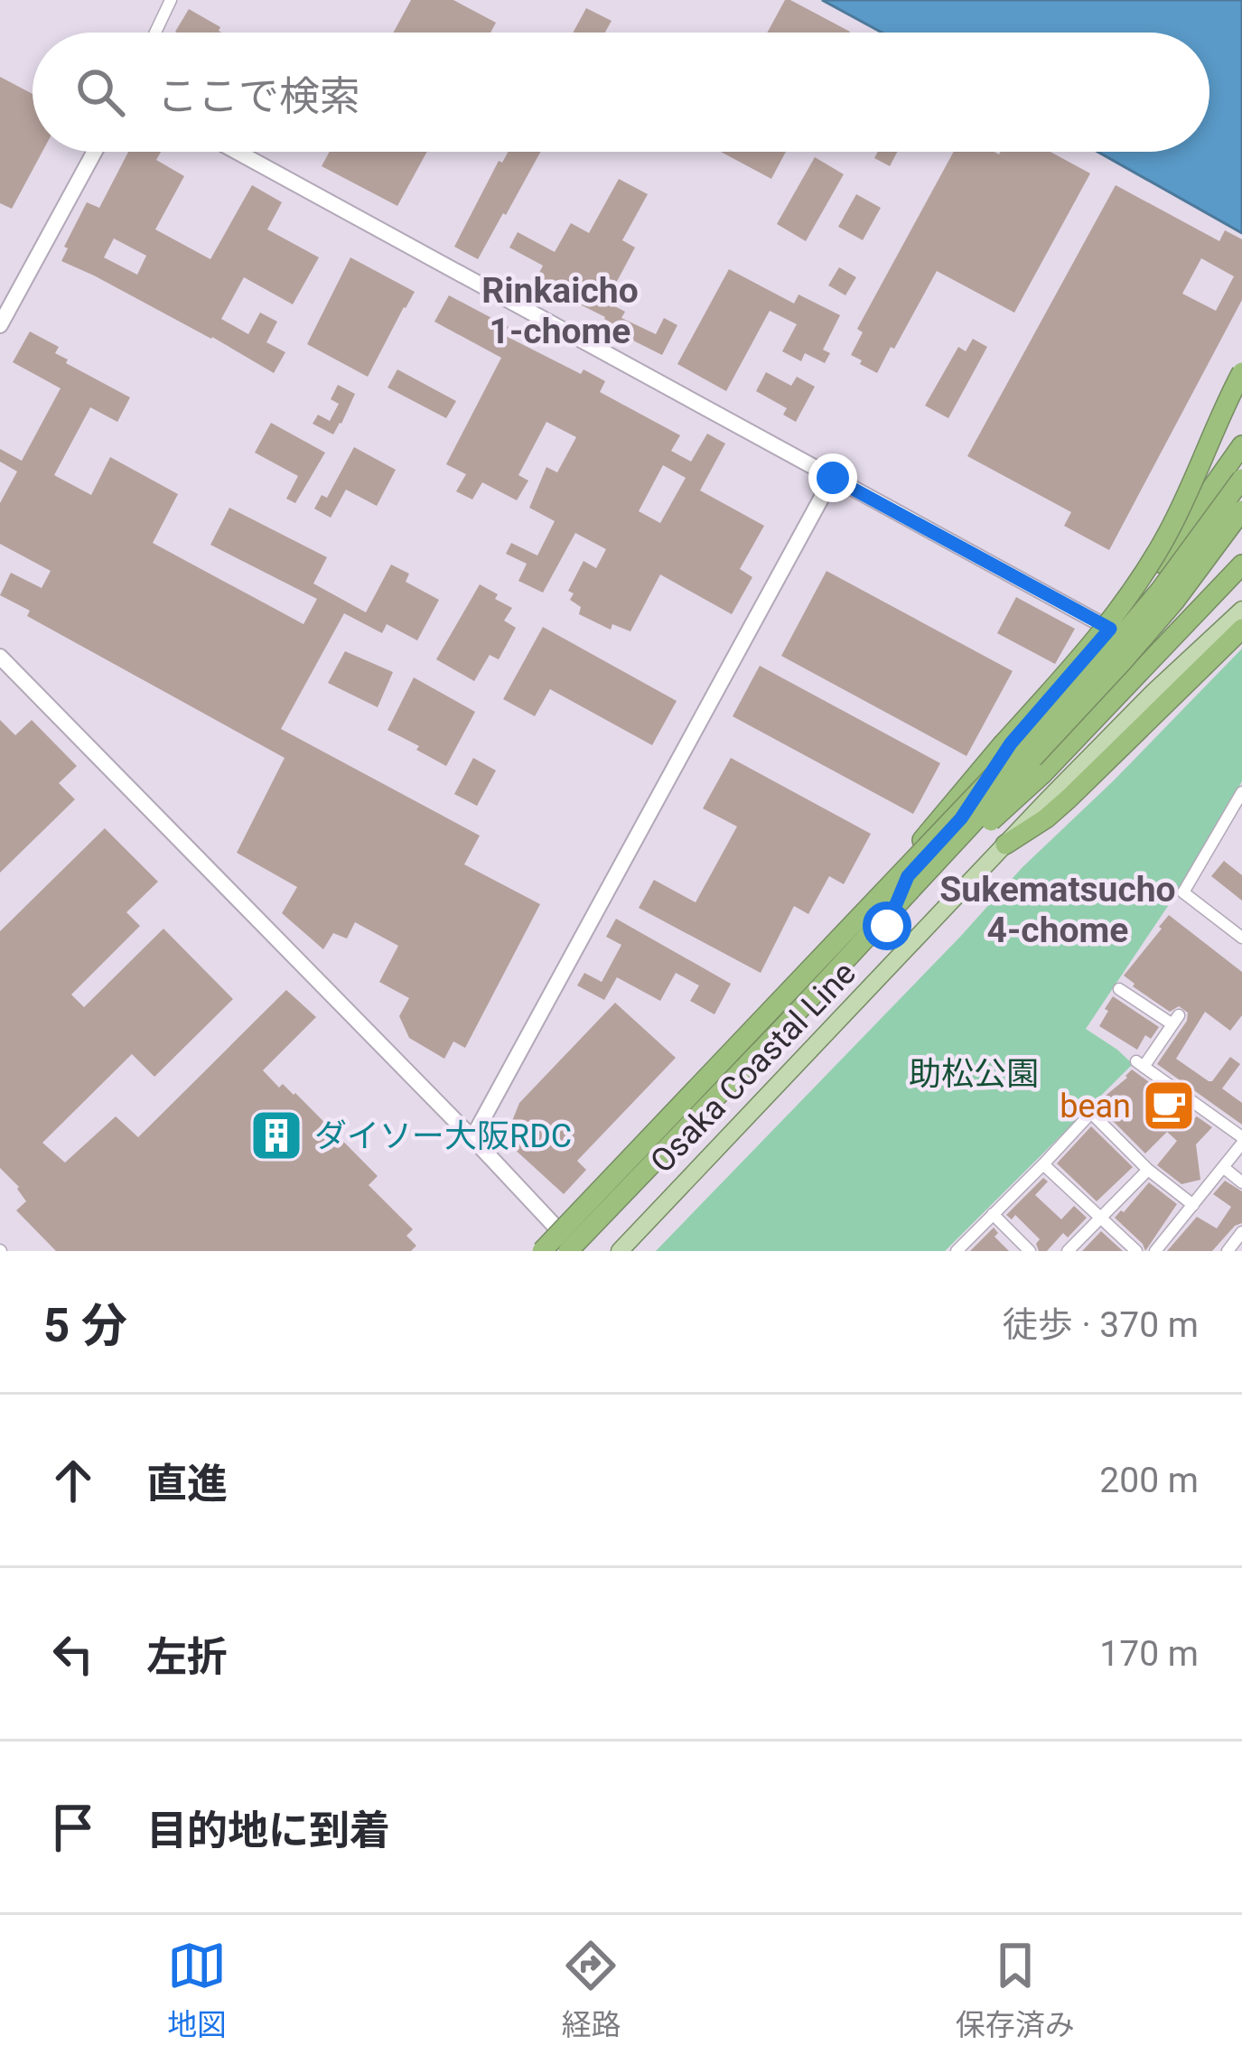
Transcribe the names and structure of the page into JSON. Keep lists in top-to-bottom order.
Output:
{
  "streets": {
    "main road": ["Osaka Coastal Line"]
  },
  "districts": ["Rinkaicho 1-chome", "Sukematsucho 4-chome"],
  "parks": ["助松公園"],
  "places": {
    "cafe": ["bean"],
    "building": ["ダイソー大阪RDC"]
  },
  "page": {
    "search": "ここで検索",
    "heading": ["5 分", "徒歩 · 370 m"],
    "list": [
      ["直進", "200 m"],
      ["左折", "170 m"],
      "目的地に到着"
    ],
    "nav": ["地図", "経路", "保存済み"]
  }
}
